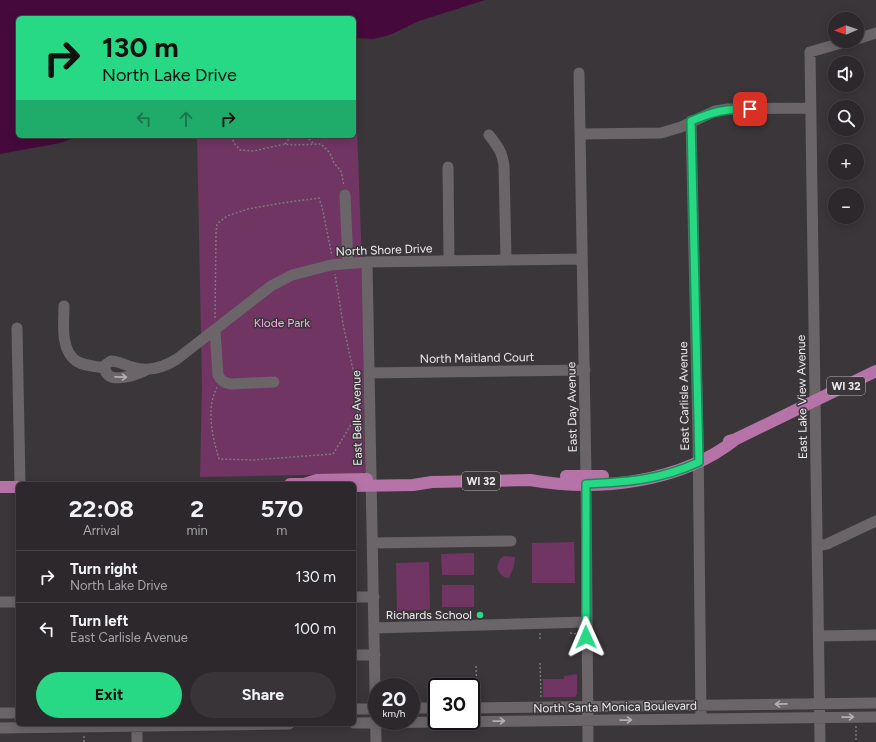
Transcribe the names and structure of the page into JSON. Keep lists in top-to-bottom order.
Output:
{
  "streets": {
    "main road": ["WI 32"],
    "street": [
      "North Shore Drive",
      "North Maitland Court",
      "East Carlisle Avenue",
      "East Lake View Avenue",
      "East Day Avenue",
      "East Belle Avenue",
      "North Santa Monica Boulevard"
    ]
  },
  "crossings": [
    ["North Shore Drive", "East Day Avenue"],
    ["North Shore Drive", "East Belle Avenue"],
    ["North Maitland Court", "East Day Avenue"],
    ["North Maitland Court", "East Belle Avenue"],
    ["WI 32", "East Carlisle Avenue"],
    ["WI 32", "East Lake View Avenue"],
    ["WI 32", "East Day Avenue"],
    ["WI 32", "East Belle Avenue"],
    ["East Carlisle Avenue", "North Santa Monica Boulevard"],
    ["East Lake View Avenue", "North Santa Monica Boulevard"],
    ["East Day Avenue", "North Santa Monica Boulevard"]
  ],
  "parks": ["Klode Park"],
  "places": ["Richards School"],
  "north": "left",
  "page": {
    "map_buttons": ["+", "−"],
    "turn": ["130 m", "North Lake Drive"],
    "eta": [
      "22:08",
      "Arrival",
      "2",
      "min",
      "570",
      "m"
    ],
    "list": [
      {
        "name": "Turn right",
        "note": "North Lake Drive",
        "value": "130 m"
      },
      {
        "name": "Turn left",
        "note": "East Carlisle Avenue",
        "value": "100 m"
      }
    ],
    "buttons": ["Exit", "Share"],
    "speed": "20 km/h",
    "limit": "30"
  }
}
